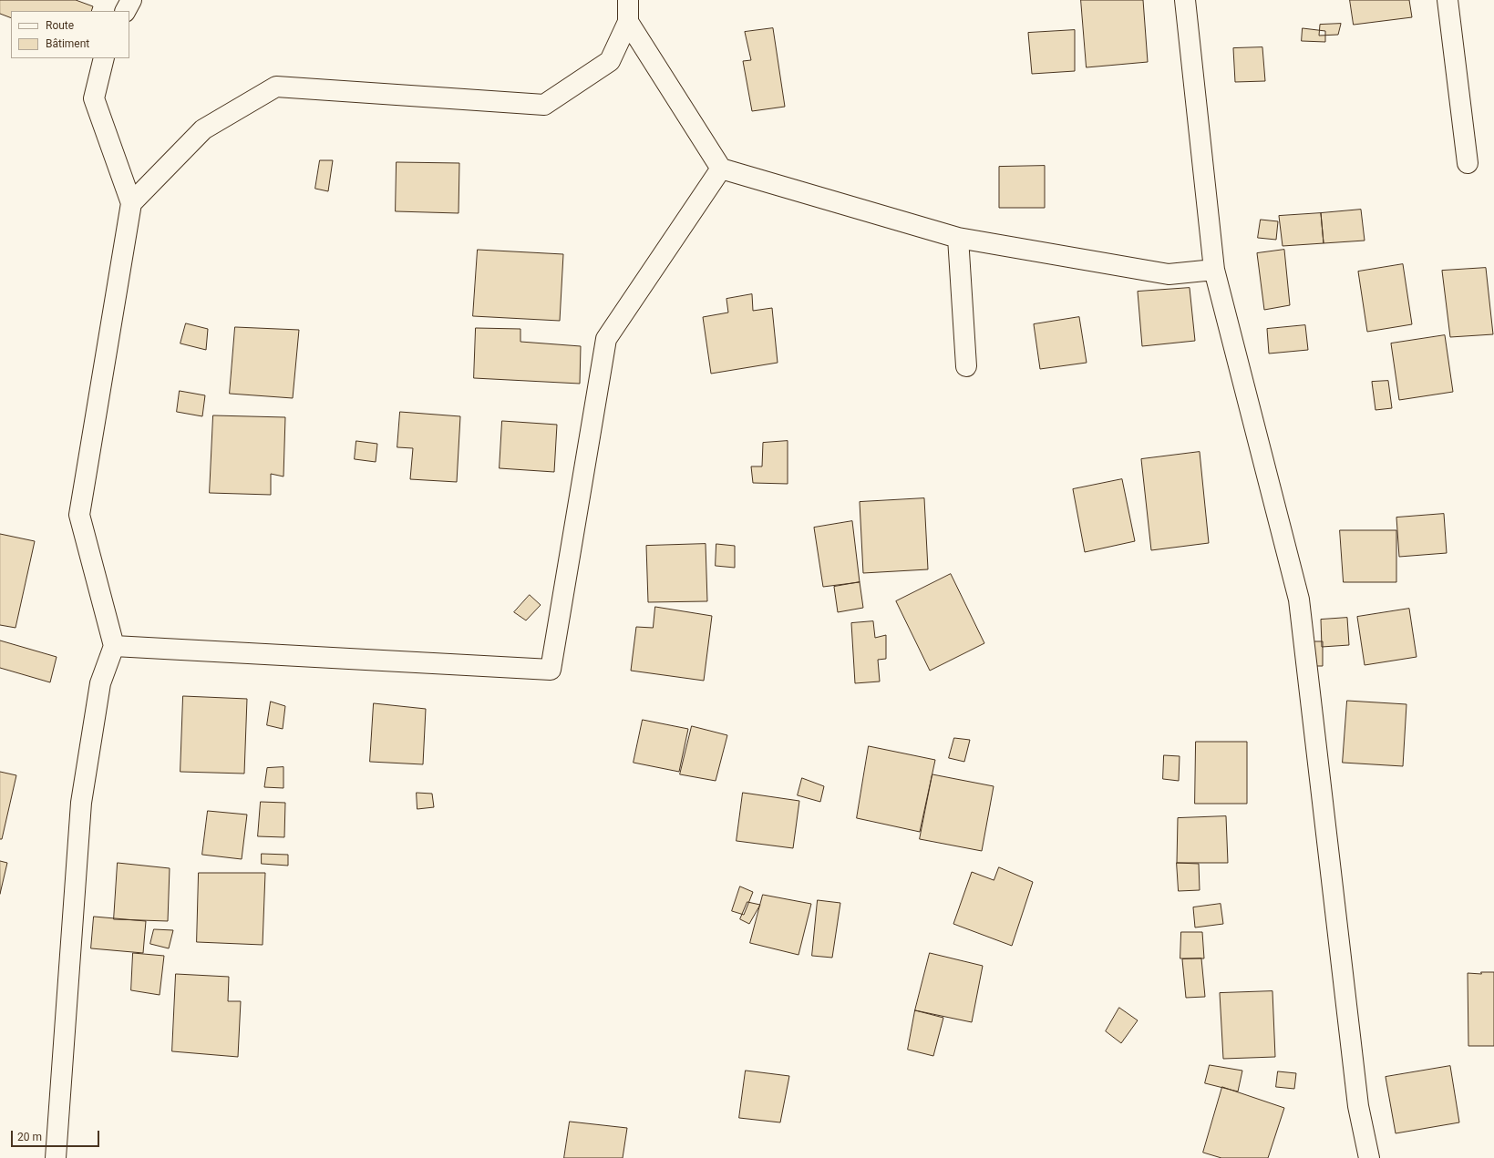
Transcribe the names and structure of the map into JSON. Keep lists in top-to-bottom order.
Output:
{
  "legend": ["Route", "Bâtiment"],
  "scale_bar": "20 m"
}
